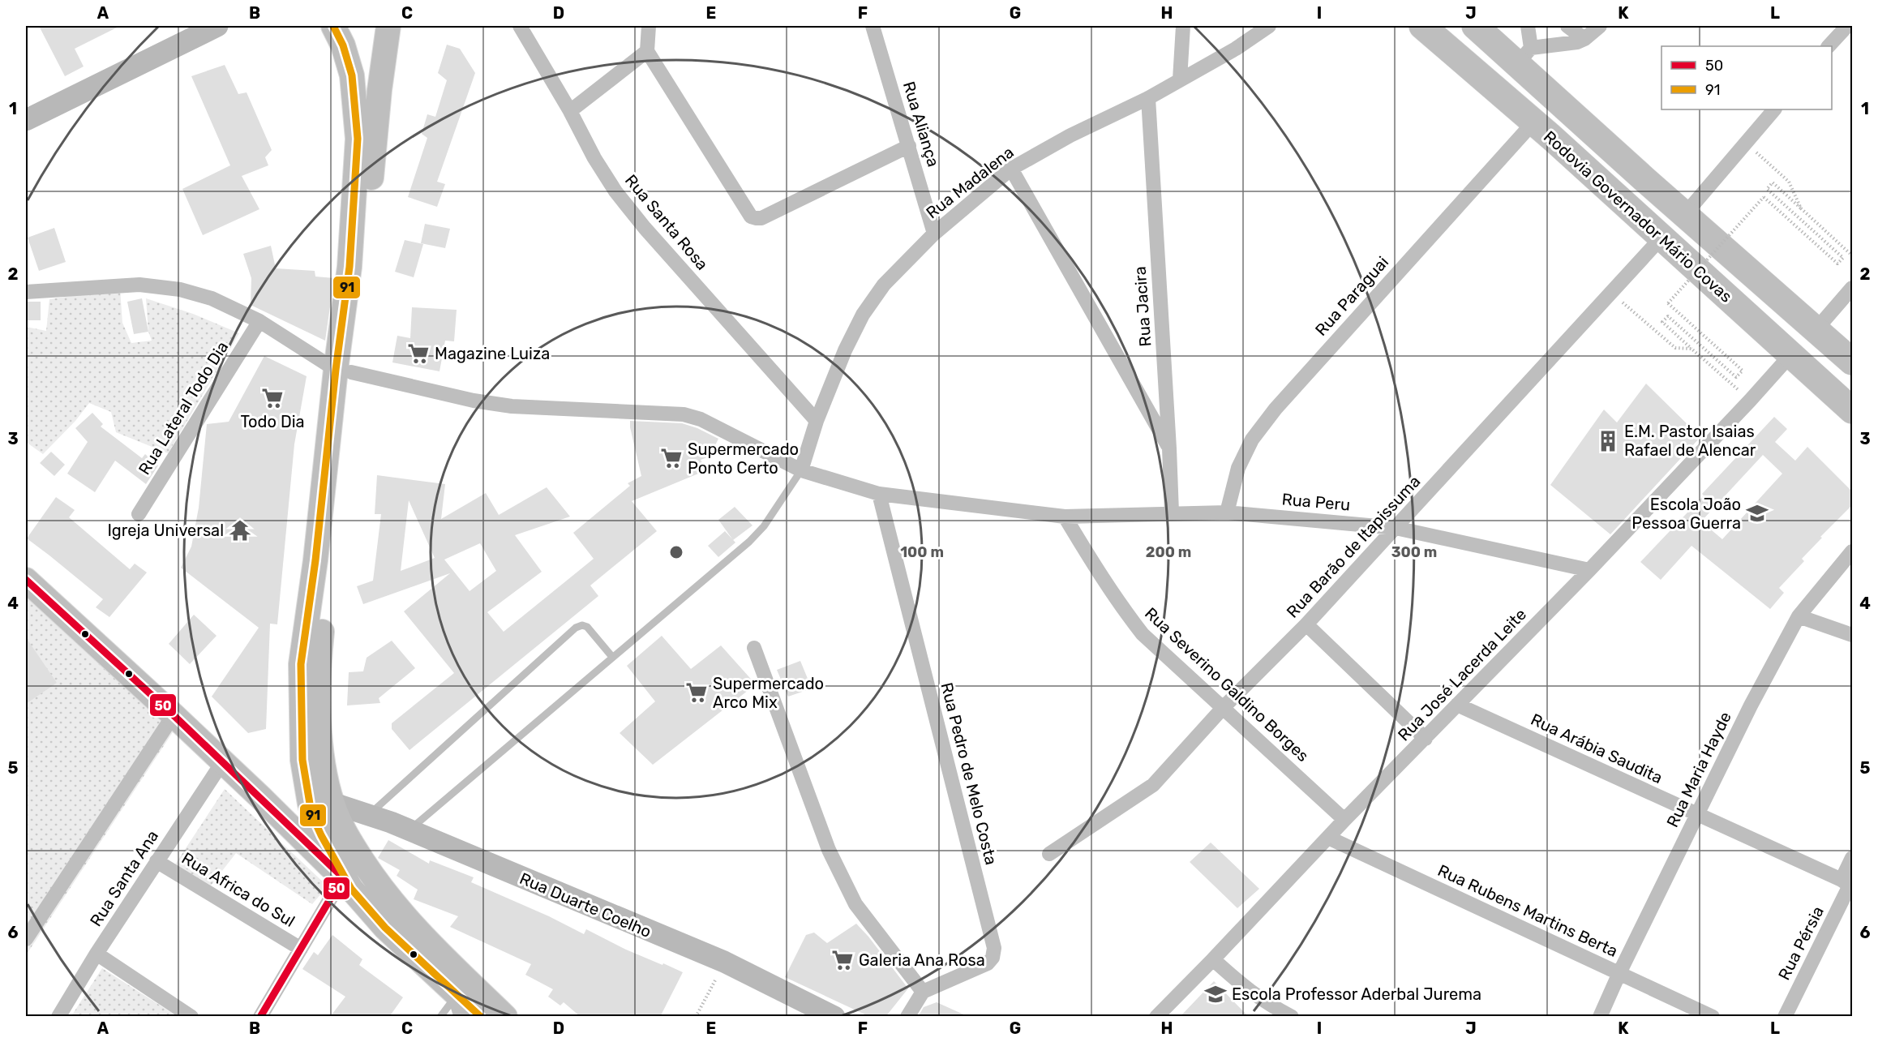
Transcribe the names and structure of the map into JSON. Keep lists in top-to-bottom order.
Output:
{
  "streets": {
    "highway": ["Rodovia Governador Mário Covas"],
    "main road": ["Rua Duarte Coelho"],
    "street": [
      "Rua Aliança",
      "Rua Madalena",
      "Rua Santa Rosa",
      "Rua Paraguai",
      "Rua Jacira",
      "Rua Lateral Todo Dia",
      "Rua Peru",
      "Rua Barão de Itapissuma",
      "Rua José Lacerda Leite",
      "Rua Severino Galdino Borges",
      "Rua Arábia Saudita",
      "Rua Maria Hayde",
      "Rua Pedro de Melo Costa",
      "Rua Santa Ana",
      "Rua Africa do Sul",
      "Rua Rubens Martins Berta",
      "Rua Pérsia"
    ]
  },
  "crossings": [
    ["Rua Aliança", "Rua Madalena"],
    ["Rua Madalena", "Rua Santa Rosa"],
    ["Rua Madalena", "Rua Jacira"],
    ["Rua Madalena", "Rua Peru"],
    ["Rodovia Governador Mário Covas", "Rua Paraguai"],
    ["Rodovia Governador Mário Covas", "Rua Barão de Itapissuma"],
    ["Rodovia Governador Mário Covas", "Rua José Lacerda Leite"],
    ["Rua Paraguai", "Rua Peru"],
    ["Rua Jacira", "Rua Peru"],
    ["Rua Lateral Todo Dia", "Rua Peru"],
    ["Rua Peru", "Rua Barão de Itapissuma"],
    ["Rua Peru", "Rua José Lacerda Leite"],
    ["Rua Peru", "Rua Severino Galdino Borges"],
    ["Rua Peru", "Rua Pedro de Melo Costa"],
    ["Rua Barão de Itapissuma", "Rua Severino Galdino Borges"],
    ["Rua José Lacerda Leite", "Rua Severino Galdino Borges"],
    ["Rua José Lacerda Leite", "Rua Arábia Saudita"],
    ["Rua José Lacerda Leite", "Rua Rubens Martins Berta"],
    ["Rua Arábia Saudita", "Rua Maria Hayde"],
    ["Rua Arábia Saudita", "Rua Pérsia"],
    ["Rua Maria Hayde", "Rua Rubens Martins Berta"],
    ["Rua Santa Ana", "Rua Africa do Sul"]
  ],
  "places": {
    "supermarket": [
      "Magazine Luiza",
      "Todo Dia",
      "Supermercado Ponto Certo",
      "Supermercado Arco Mix",
      "Galeria Ana Rosa"
    ],
    "building": ["E.M. Pastor Isaias Rafael de Alencar"],
    "school or university": ["Escola João Pessoa Guerra", "Escola Professor Aderbal Jurema"],
    "temple": ["Igreja Universal"]
  },
  "lines": ["transit line 91", "transit line 50"],
  "legend": ["50", "91"],
  "grid": {
    "columns": [
      "A",
      "B",
      "C",
      "D",
      "E",
      "F",
      "G",
      "H",
      "I",
      "J",
      "K",
      "L"
    ],
    "rows": [
      "1",
      "2",
      "3",
      "4",
      "5",
      "6"
    ]
  },
  "rings": ["100 m", "200 m", "300 m"]
}
